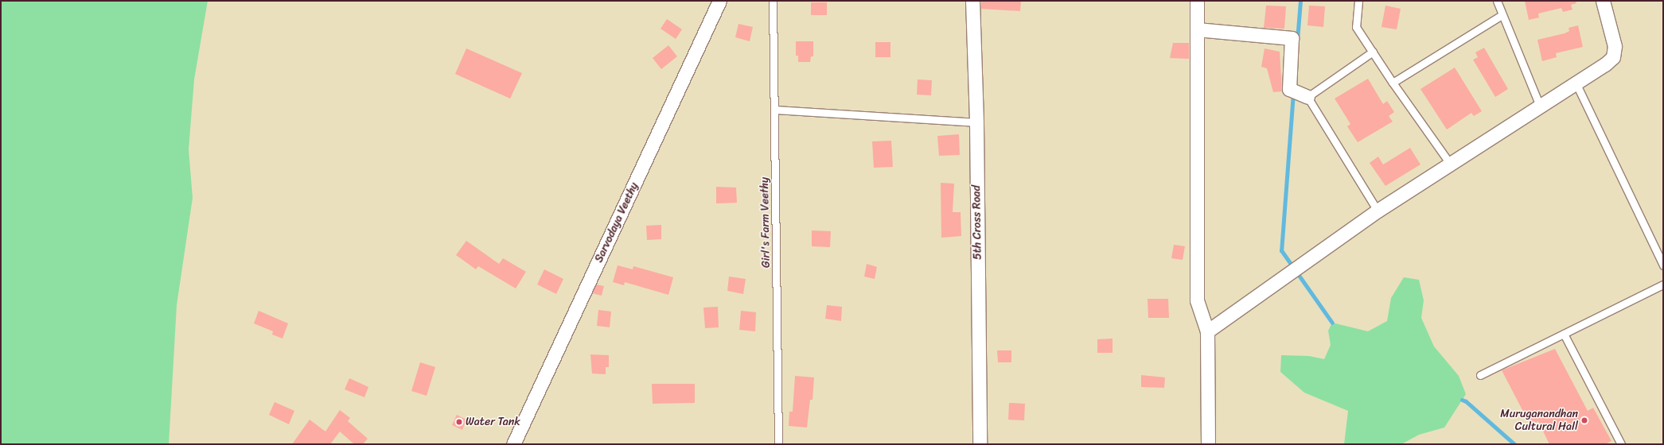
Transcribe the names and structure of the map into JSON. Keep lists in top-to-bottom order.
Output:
{
  "streets": {
    "street": ["Sarvodaya Veethy", "5th Cross Road"],
    "lane": ["Girl's Farm Veethy"]
  },
  "places": ["Muruganandhan Cultural Hall", "Water Tank"]
}
